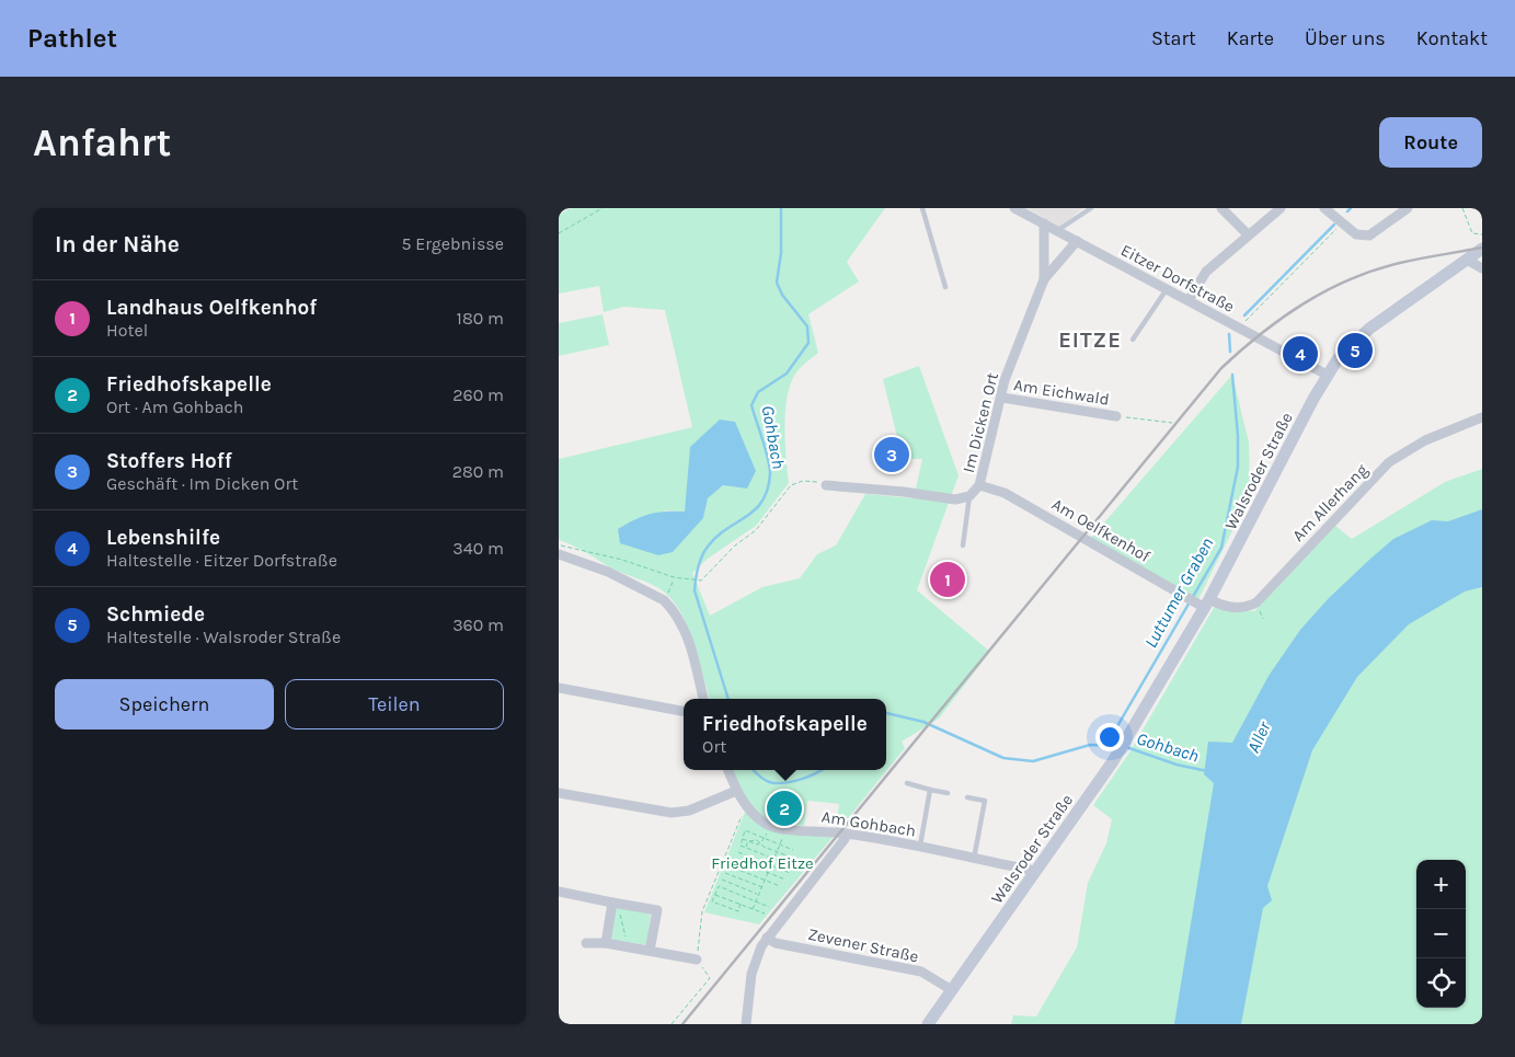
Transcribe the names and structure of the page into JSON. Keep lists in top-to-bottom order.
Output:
{
  "streets": {
    "main road": ["Walsroder Straße"],
    "street": [
      "Eitzer Dorfstraße",
      "Am Eichwald",
      "Im Dicken Ort",
      "Am Allerhang",
      "Am Oelfkenhof",
      "Am Gohbach",
      "Zevener Straße"
    ]
  },
  "crossings": [
    ["Eitzer Dorfstraße", "Im Dicken Ort"],
    ["Eitzer Dorfstraße", "Walsroder Straße"],
    ["Am Eichwald", "Im Dicken Ort"],
    ["Im Dicken Ort", "Am Oelfkenhof"],
    ["Walsroder Straße", "Am Allerhang"],
    ["Walsroder Straße", "Am Oelfkenhof"],
    ["Walsroder Straße", "Am Gohbach"],
    ["Walsroder Straße", "Zevener Straße"],
    ["Am Allerhang", "Am Oelfkenhof"]
  ],
  "districts": ["EITZE"],
  "water": ["Gohbach", "Luttumer Graben", "Aller"],
  "parks": ["Friedhof Eitze"],
  "page": {
    "header": "Pathlet",
    "nav": [
      "Start",
      "Karte",
      "Über uns",
      "Kontakt"
    ],
    "buttons": [
      "Route",
      ["Speichern", "Teilen"]
    ],
    "title": "Anfahrt",
    "heading": ["In der Nähe", "5 Ergebnisse"],
    "list": [
      {
        "mark": "1",
        "name": "Landhaus Oelfkenhof",
        "note": "Hotel",
        "value": "180 m"
      },
      {
        "mark": "2",
        "name": "Friedhofskapelle",
        "note": "Ort · Am Gohbach",
        "value": "260 m"
      },
      {
        "mark": "3",
        "name": "Stoffers Hoff",
        "note": "Geschäft · Im Dicken Ort",
        "value": "280 m"
      },
      {
        "mark": "4",
        "name": "Lebenshilfe",
        "note": "Haltestelle · Eitzer Dorfstraße",
        "value": "340 m"
      },
      {
        "mark": "5",
        "name": "Schmiede",
        "note": "Haltestelle · Walsroder Straße",
        "value": "360 m"
      }
    ],
    "pins": [
      "5",
      "4",
      "3",
      "1",
      "2"
    ],
    "popup": ["Friedhofskapelle", "Ort"],
    "map_buttons": ["+", "−"]
  }
}
